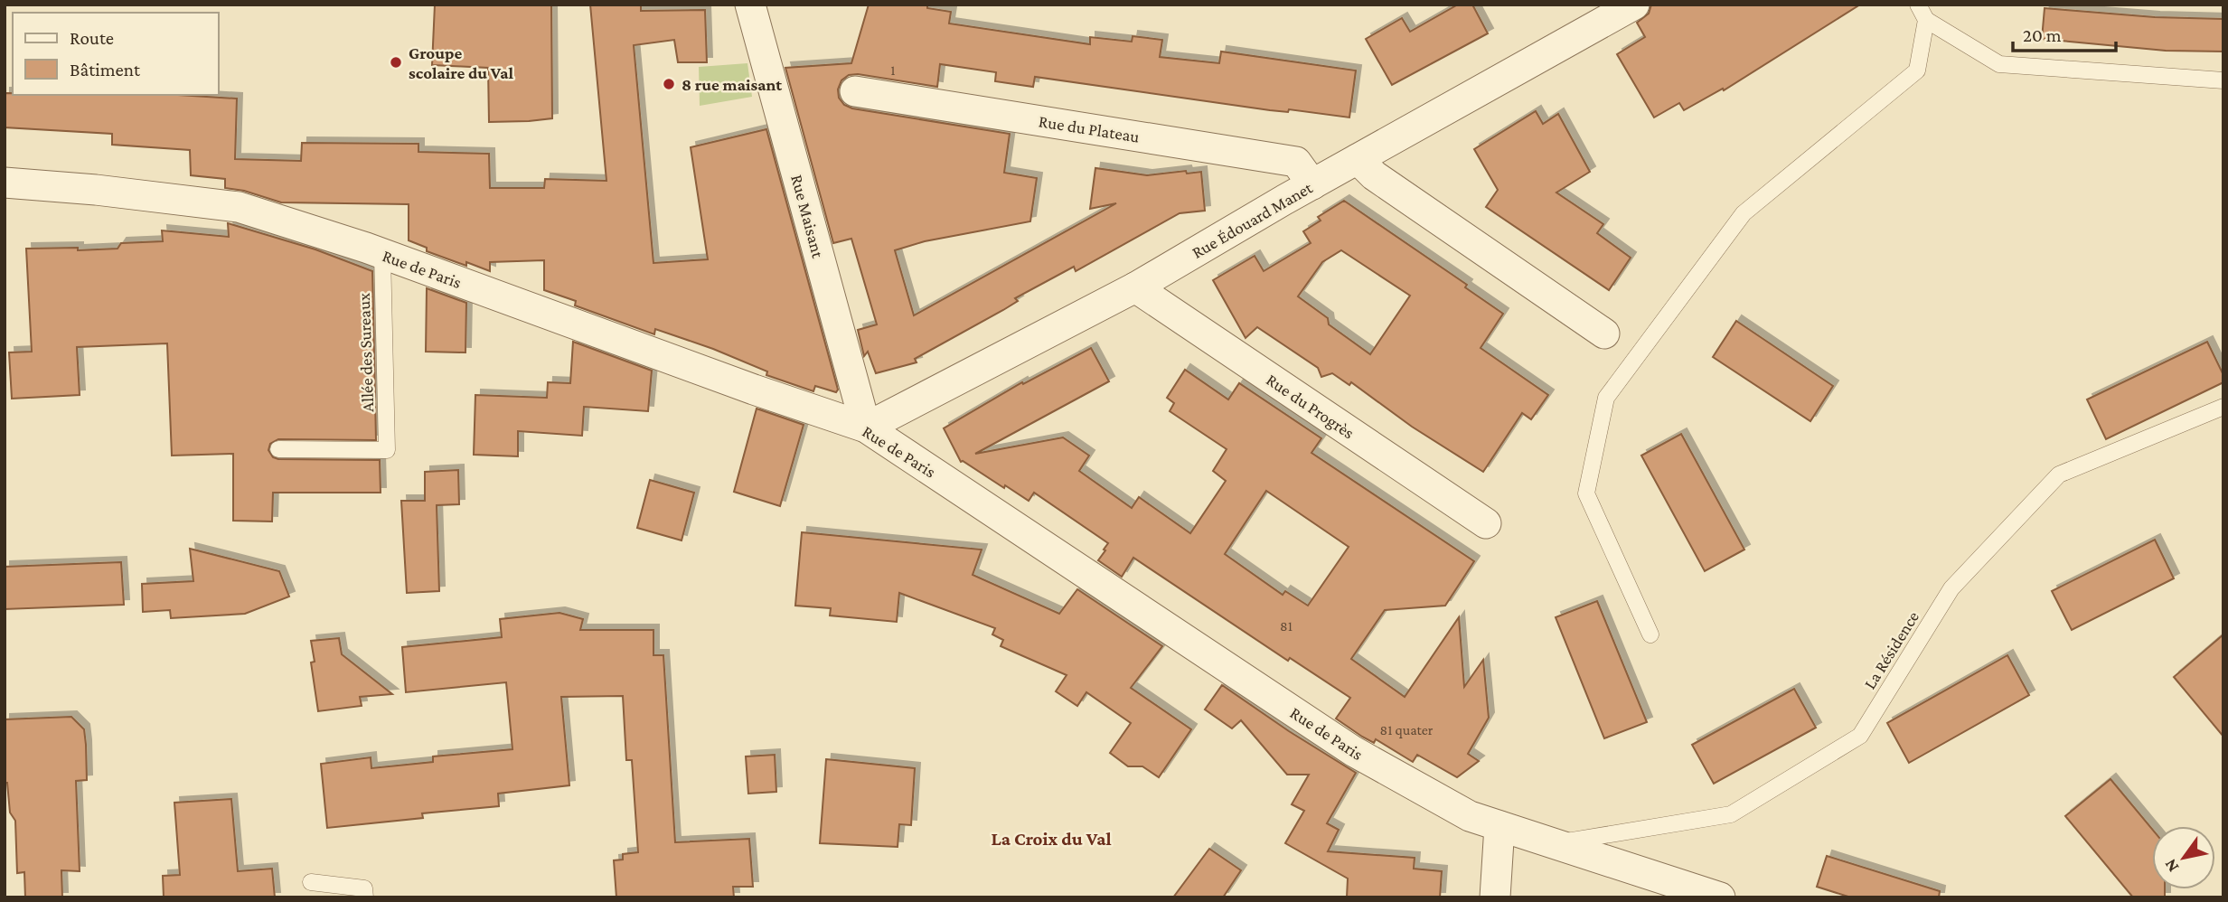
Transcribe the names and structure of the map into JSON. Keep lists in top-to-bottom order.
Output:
{
  "streets": {
    "street": [
      "Rue du Plateau",
      "Rue Maisant",
      "Rue Édouard Manet",
      "Rue de Paris",
      "Rue du Progrès"
    ],
    "lane": ["Allée des Sureaux", "La Résidence"]
  },
  "crossings": [
    ["Rue du Plateau", "Rue Édouard Manet"],
    ["Rue Maisant", "Rue Édouard Manet"],
    ["Rue Maisant", "Rue de Paris"],
    ["Rue Édouard Manet", "Rue de Paris"],
    ["Rue Édouard Manet", "Rue du Progrès"],
    ["Rue de Paris", "Allée des Sureaux"],
    ["Rue de Paris", "La Résidence"]
  ],
  "districts": ["La Croix du Val"],
  "places": ["Groupe scolaire du Val", "8 rue maisant"],
  "house_numbers": ["1", "81", "81 quater"],
  "legend": ["Route", "Bâtiment"],
  "scale_bar": "20 m",
  "north": "bottom left"
}
